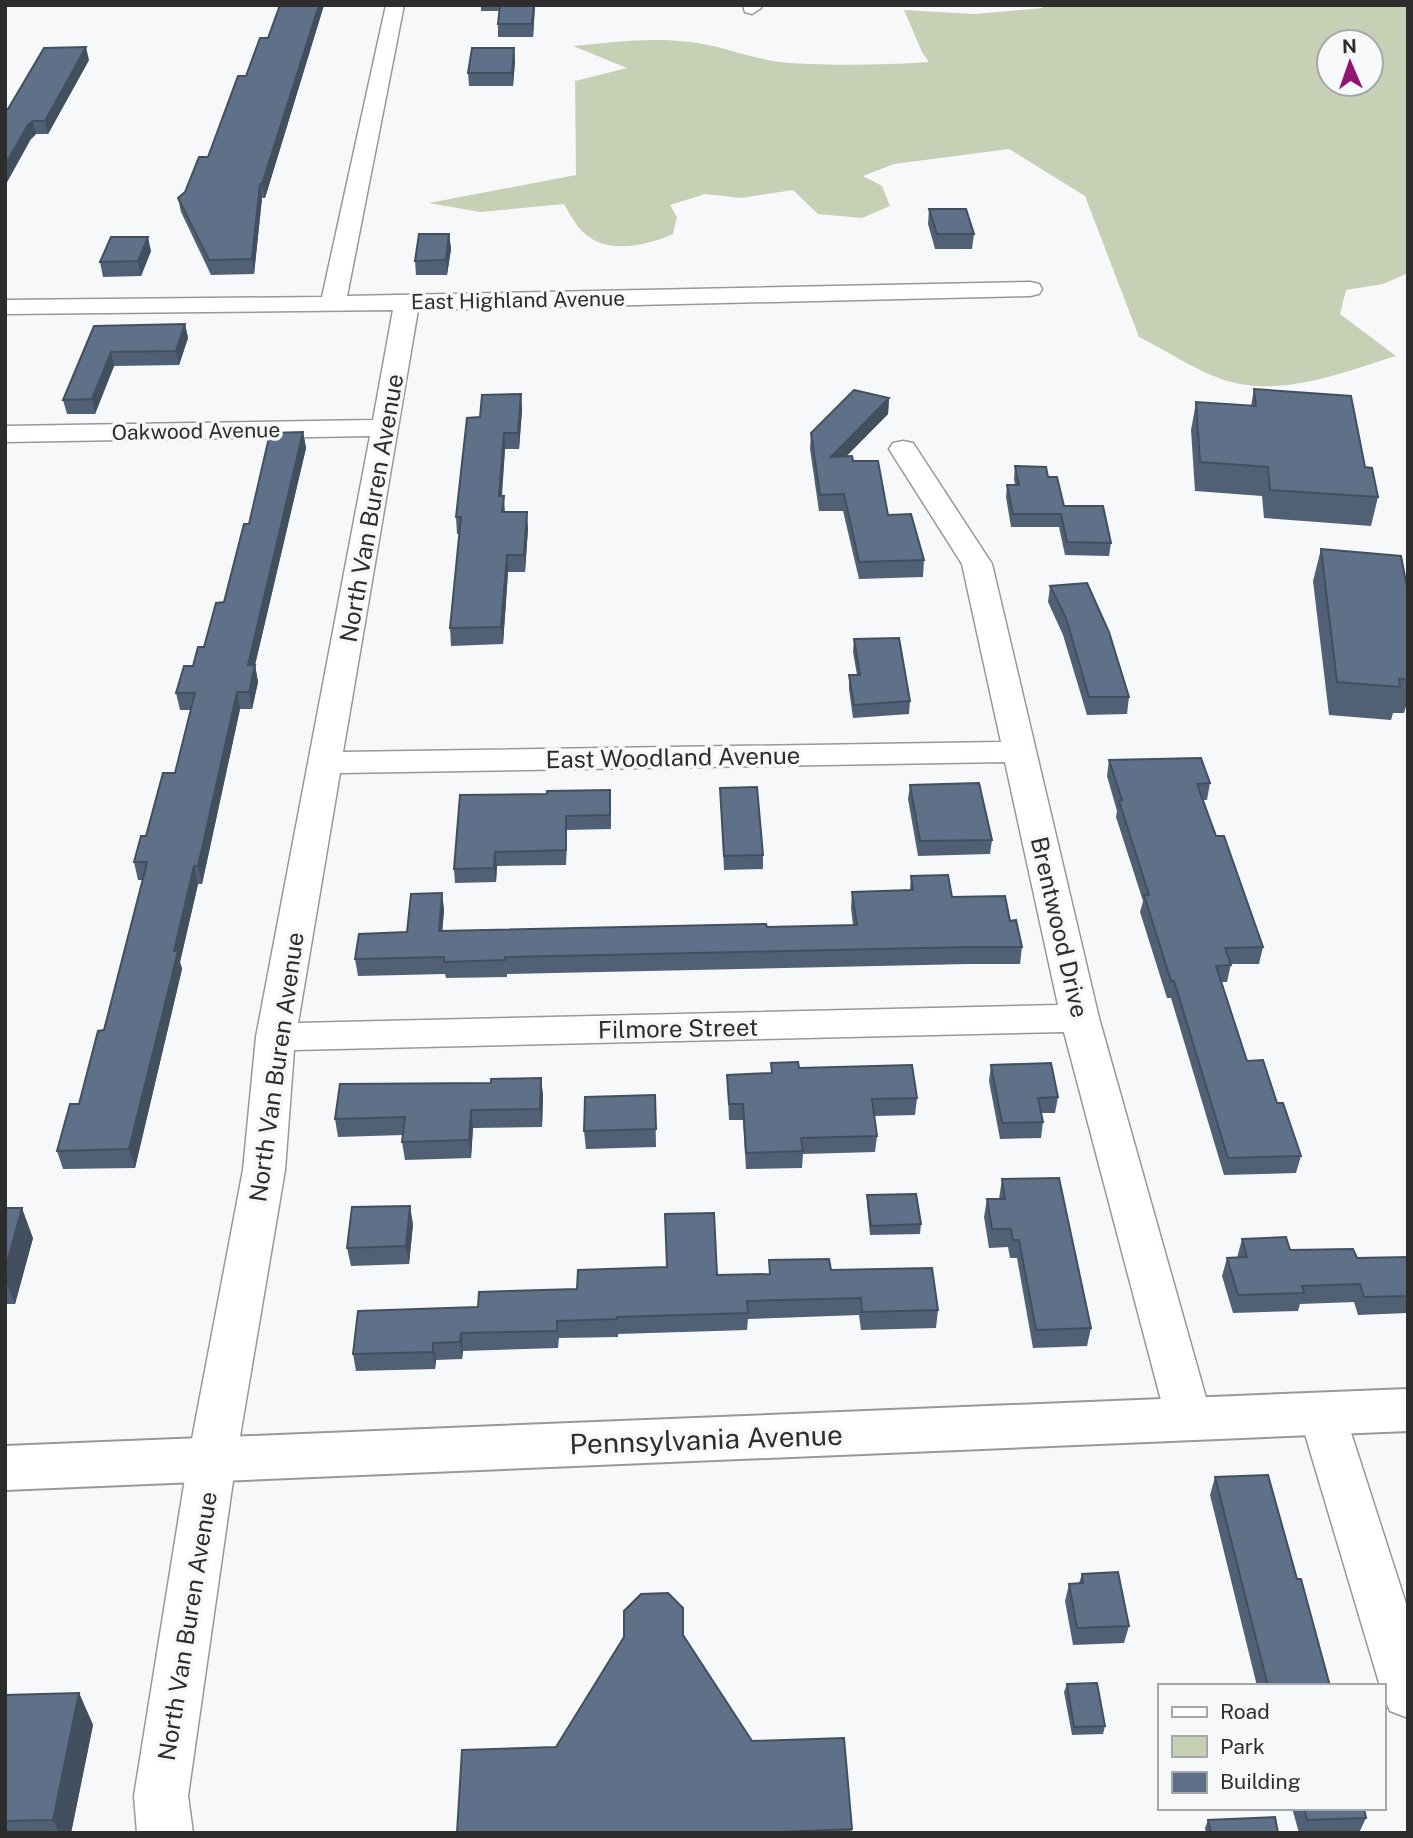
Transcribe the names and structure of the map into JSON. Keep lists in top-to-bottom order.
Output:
{
  "streets": {
    "main road": ["Pennsylvania Avenue"],
    "street": [
      "East Highland Avenue",
      "Oakwood Avenue",
      "North Van Buren Avenue",
      "East Woodland Avenue",
      "Brentwood Drive",
      "Filmore Street"
    ]
  },
  "crossings": [
    ["East Highland Avenue", "North Van Buren Avenue"],
    ["Oakwood Avenue", "North Van Buren Avenue"],
    ["North Van Buren Avenue", "East Woodland Avenue"],
    ["North Van Buren Avenue", "Filmore Street"],
    ["North Van Buren Avenue", "Pennsylvania Avenue"],
    ["East Woodland Avenue", "Brentwood Drive"],
    ["Brentwood Drive", "Filmore Street"],
    ["Brentwood Drive", "Pennsylvania Avenue"]
  ],
  "legend": ["Road", "Park", "Building"],
  "north": "top"
}
